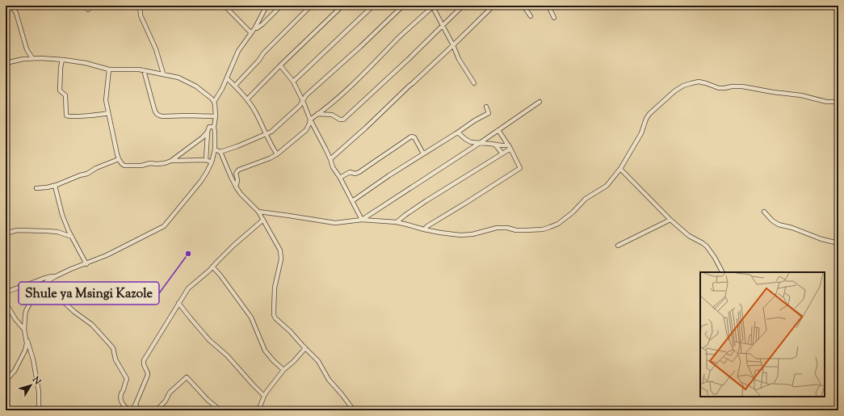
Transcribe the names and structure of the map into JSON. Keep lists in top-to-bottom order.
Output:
{
  "places": ["Shule ya Msingi Kazole"],
  "north": "top right"
}
